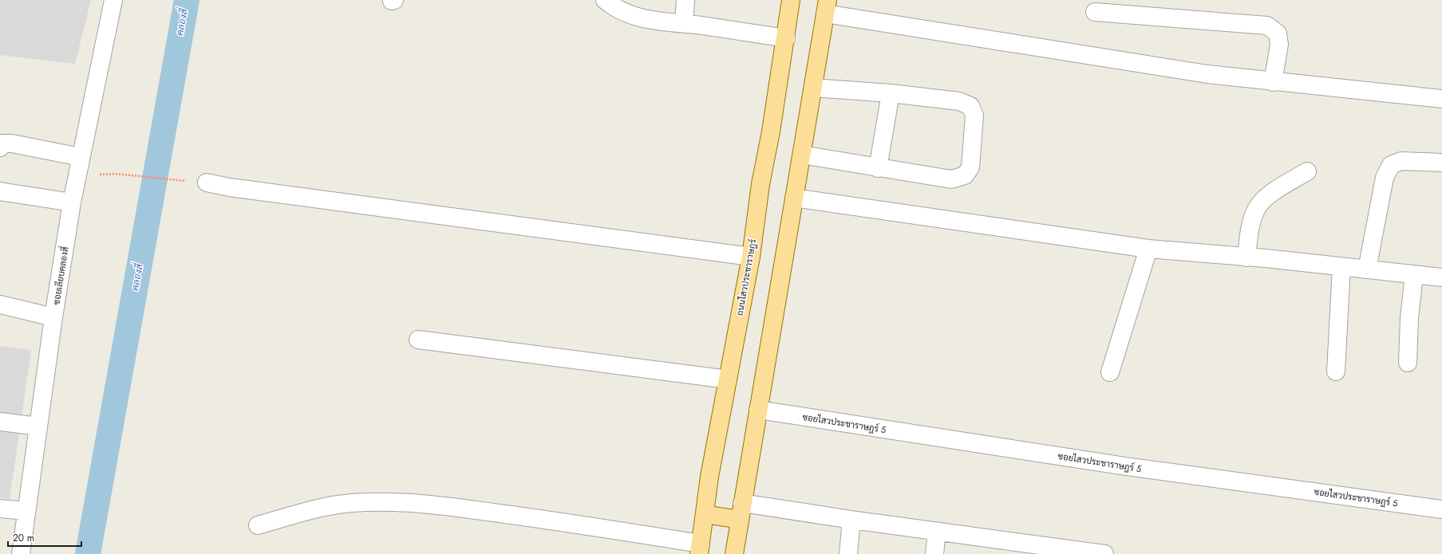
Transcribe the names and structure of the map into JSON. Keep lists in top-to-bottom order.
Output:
{
  "streets": {
    "main road": ["ถนนไสวประชาราษฎร์"],
    "street": ["ซอยเลียบคลองสี่", "ซอยไสวประชาราษฎร์ 5"]
  },
  "water": ["คลองสี่"],
  "scale_bar": "20 m"
}
